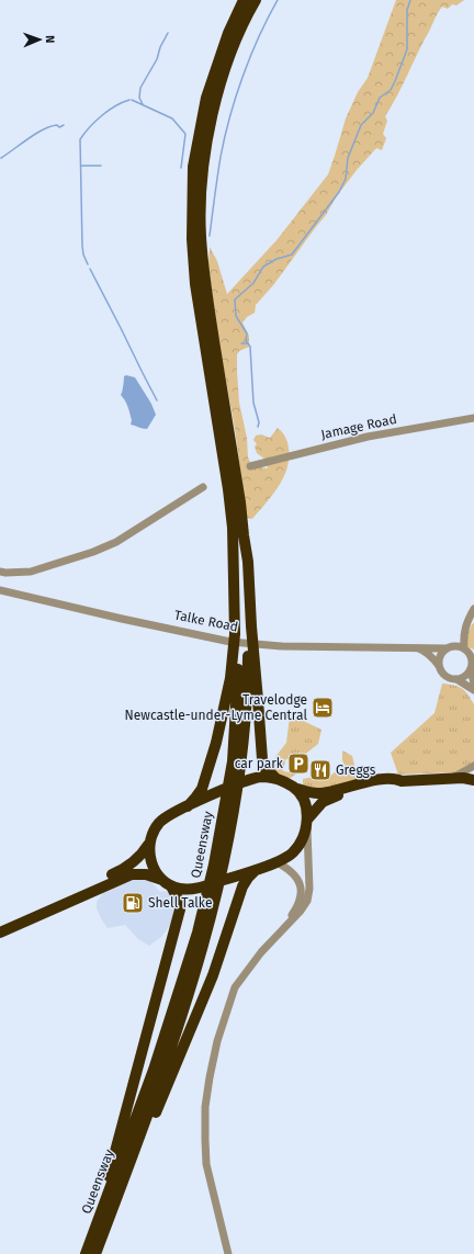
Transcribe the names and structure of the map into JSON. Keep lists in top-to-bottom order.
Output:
{
  "streets": {
    "highway": ["Queensway"],
    "street": ["Jamage Road", "Talke Road"]
  },
  "places": {
    "hotel": ["Travelodge Newcastle-under-Lyme Central"],
    "parking": ["car park"],
    "restaurant": ["Greggs"],
    "fuel station": ["Shell Talke"]
  },
  "north": "right"
}
